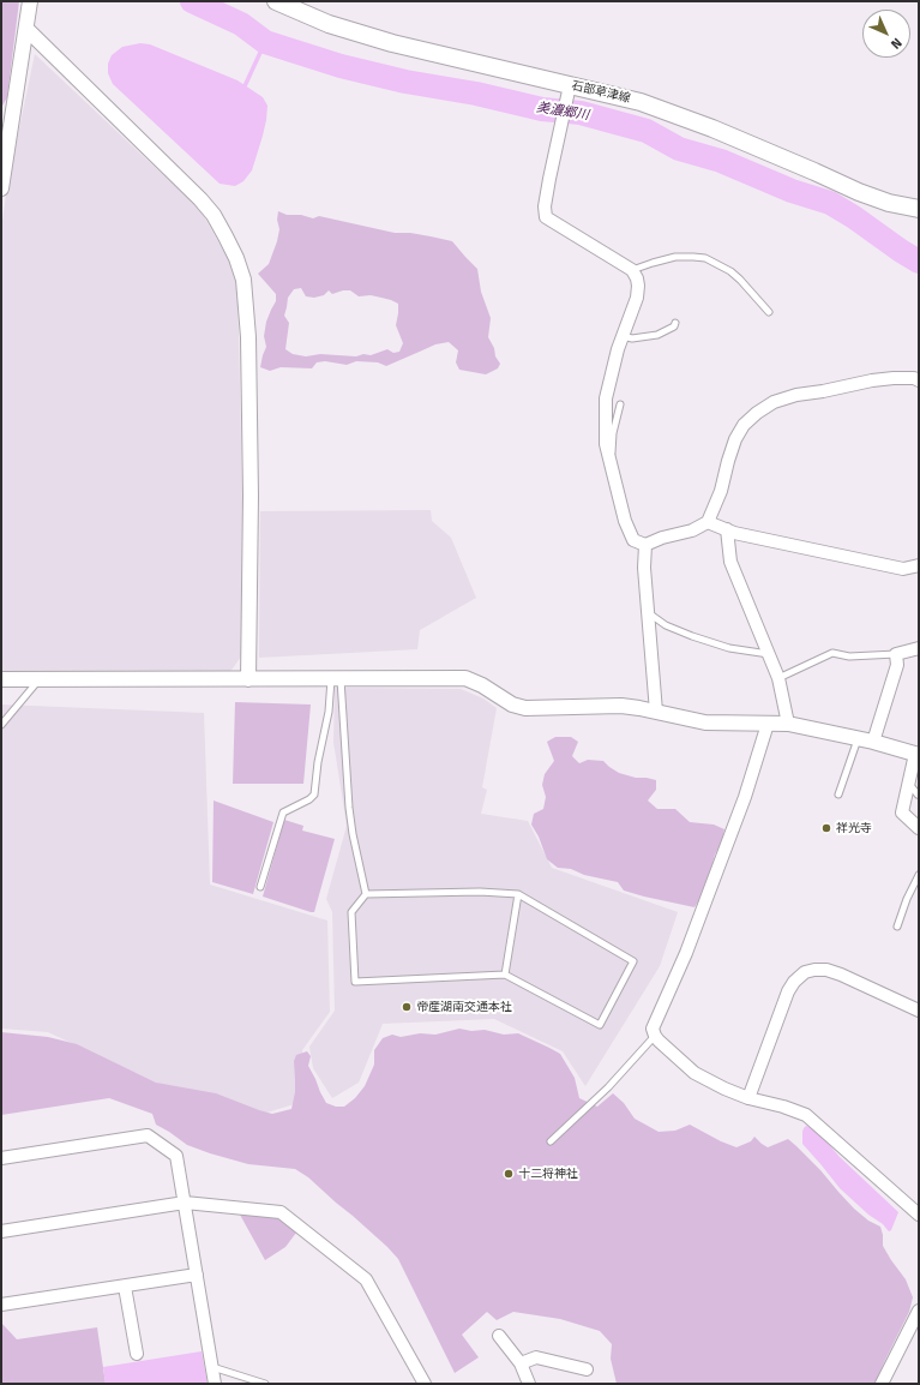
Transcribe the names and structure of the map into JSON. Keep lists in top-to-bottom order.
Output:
{
  "streets": {
    "main road": ["石部草津線"]
  },
  "water": ["美濃郷川"],
  "places": ["祥光寺", "帝産湖南交通本社", "十二将神社"],
  "north": "bottom right"
}
